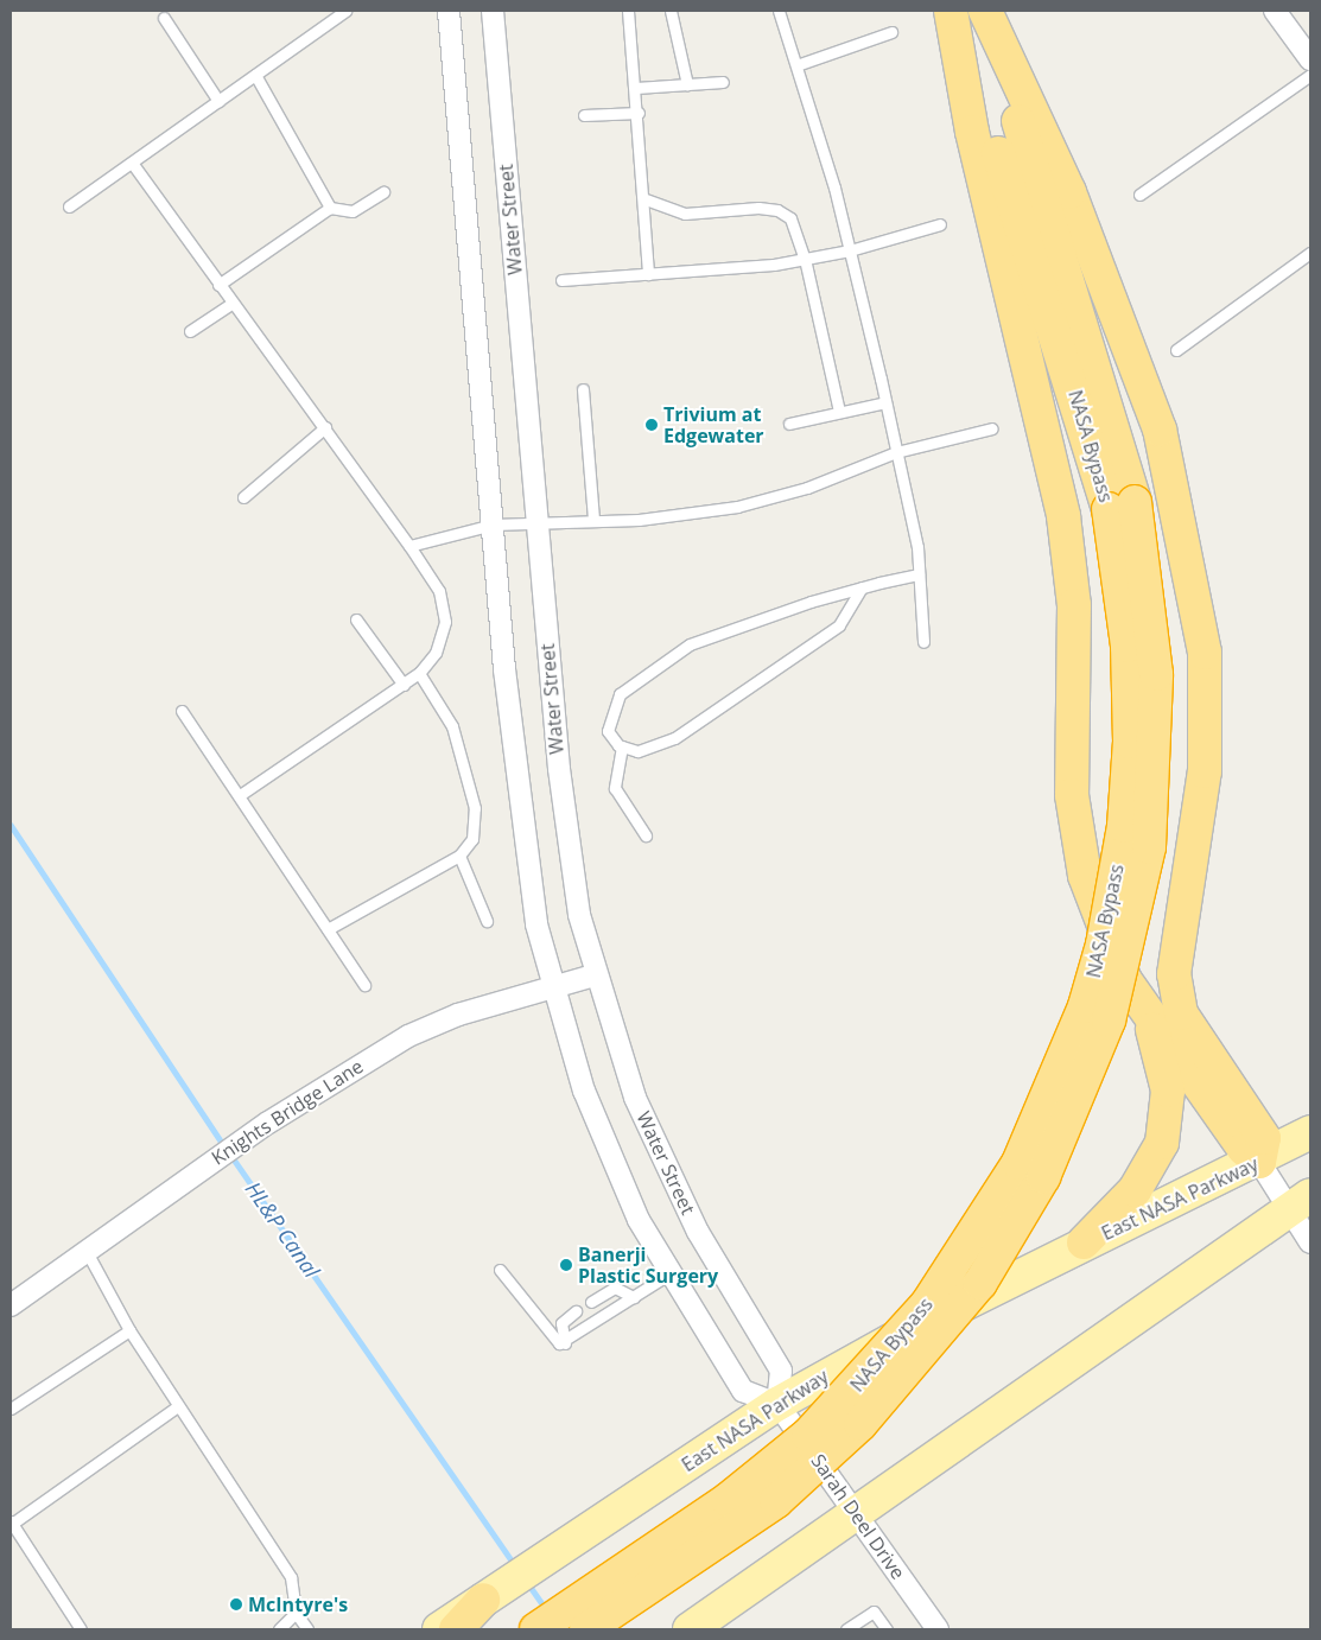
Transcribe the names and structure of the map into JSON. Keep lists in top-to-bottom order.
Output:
{
  "streets": {
    "highway": ["NASA Bypass"],
    "main road": ["East NASA Parkway"],
    "street": ["Water Street", "Knights Bridge Lane", "Sarah Deel Drive"]
  },
  "crossings": [
    ["Water Street", "Knights Bridge Lane"],
    ["Water Street", "East NASA Parkway"],
    ["Water Street", "Sarah Deel Drive"],
    ["East NASA Parkway", "Sarah Deel Drive"]
  ],
  "water": ["HL&P Canal"],
  "places": ["Trivium at Edgewater", "Banerji Plastic Surgery", "McIntyre's"]
}
